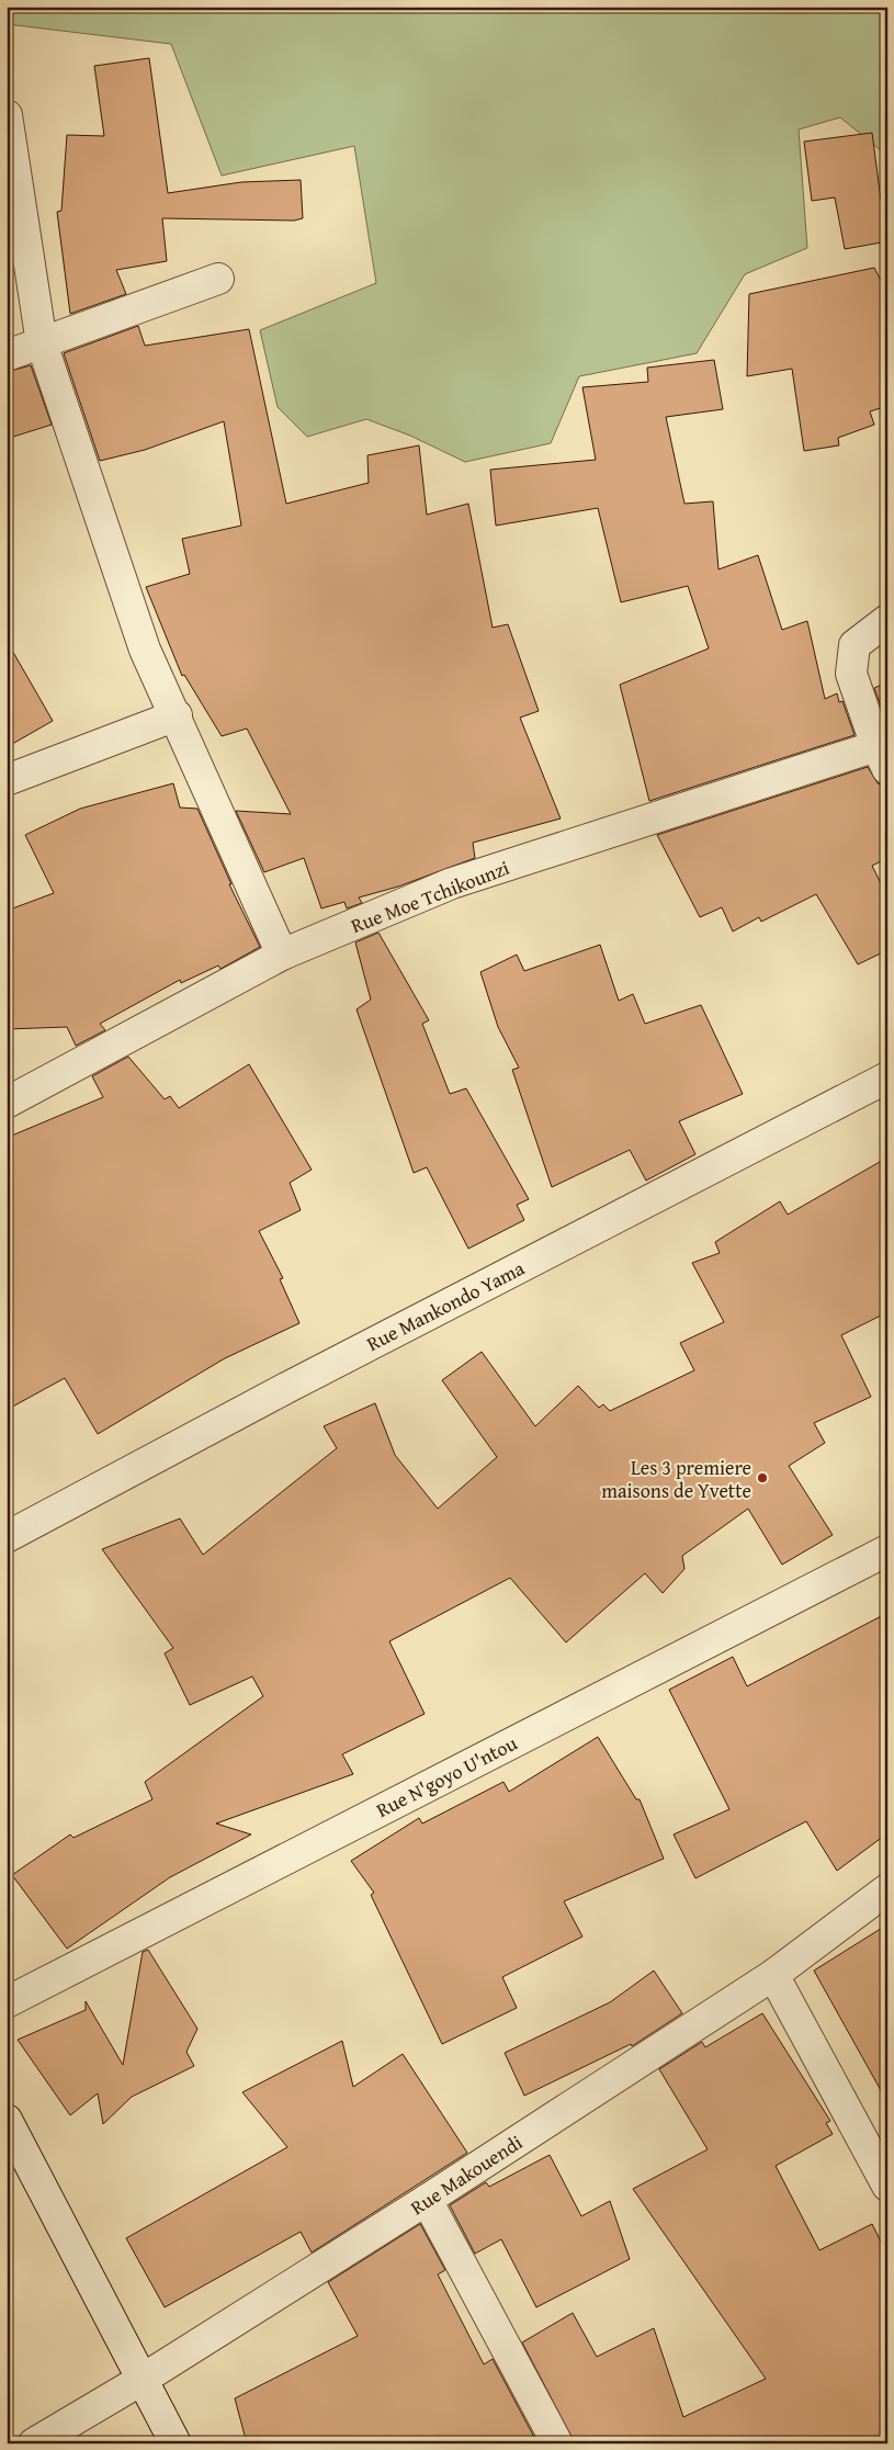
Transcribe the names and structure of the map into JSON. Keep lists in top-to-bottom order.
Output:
{
  "streets": {
    "street": [
      "Rue Moe Tchikounzi",
      "Rue Mankondo Yama",
      "Rue N'goyo U'ntou",
      "Rue Makouendi"
    ]
  },
  "places": ["Les 3 premiere maisons de Yvette"]
}
